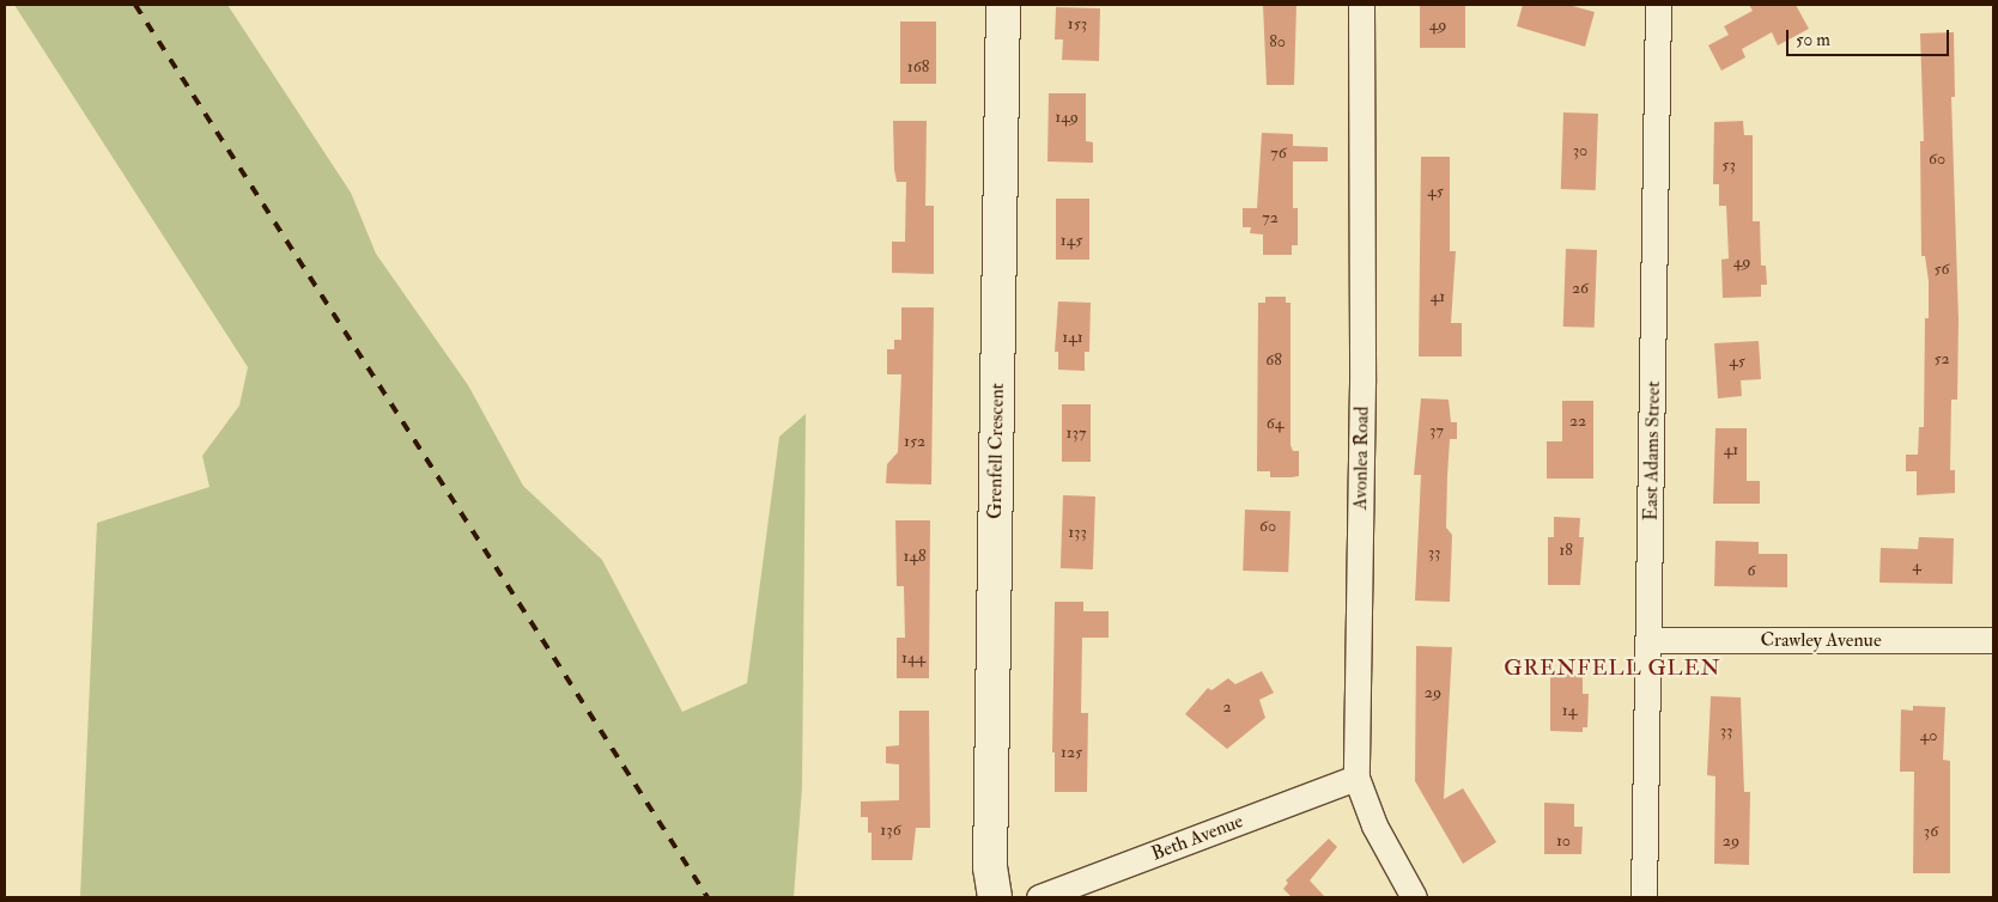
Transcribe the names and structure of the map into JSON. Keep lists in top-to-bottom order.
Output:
{
  "streets": {
    "street": [
      "Grenfell Crescent",
      "East Adams Street",
      "Avonlea Road",
      "Crawley Avenue",
      "Beth Avenue"
    ]
  },
  "crossings": [
    ["East Adams Street", "Crawley Avenue"],
    ["Avonlea Road", "Beth Avenue"]
  ],
  "districts": ["GRENFELL GLEN"],
  "house_numbers": [
    "153",
    "49",
    "80",
    "168",
    "149",
    "30",
    "76",
    "60",
    "53",
    "45",
    "72",
    "145",
    "49",
    "56",
    "26",
    "41",
    "141",
    "52",
    "68",
    "45",
    "22",
    "64",
    "37",
    "137",
    "152",
    "41",
    "60",
    "133",
    "18",
    "33",
    "148",
    "4",
    "6",
    "144",
    "29",
    "2",
    "14",
    "33",
    "40",
    "125",
    "136",
    "36",
    "10",
    "29"
  ],
  "scale_bar": "50 m"
}
